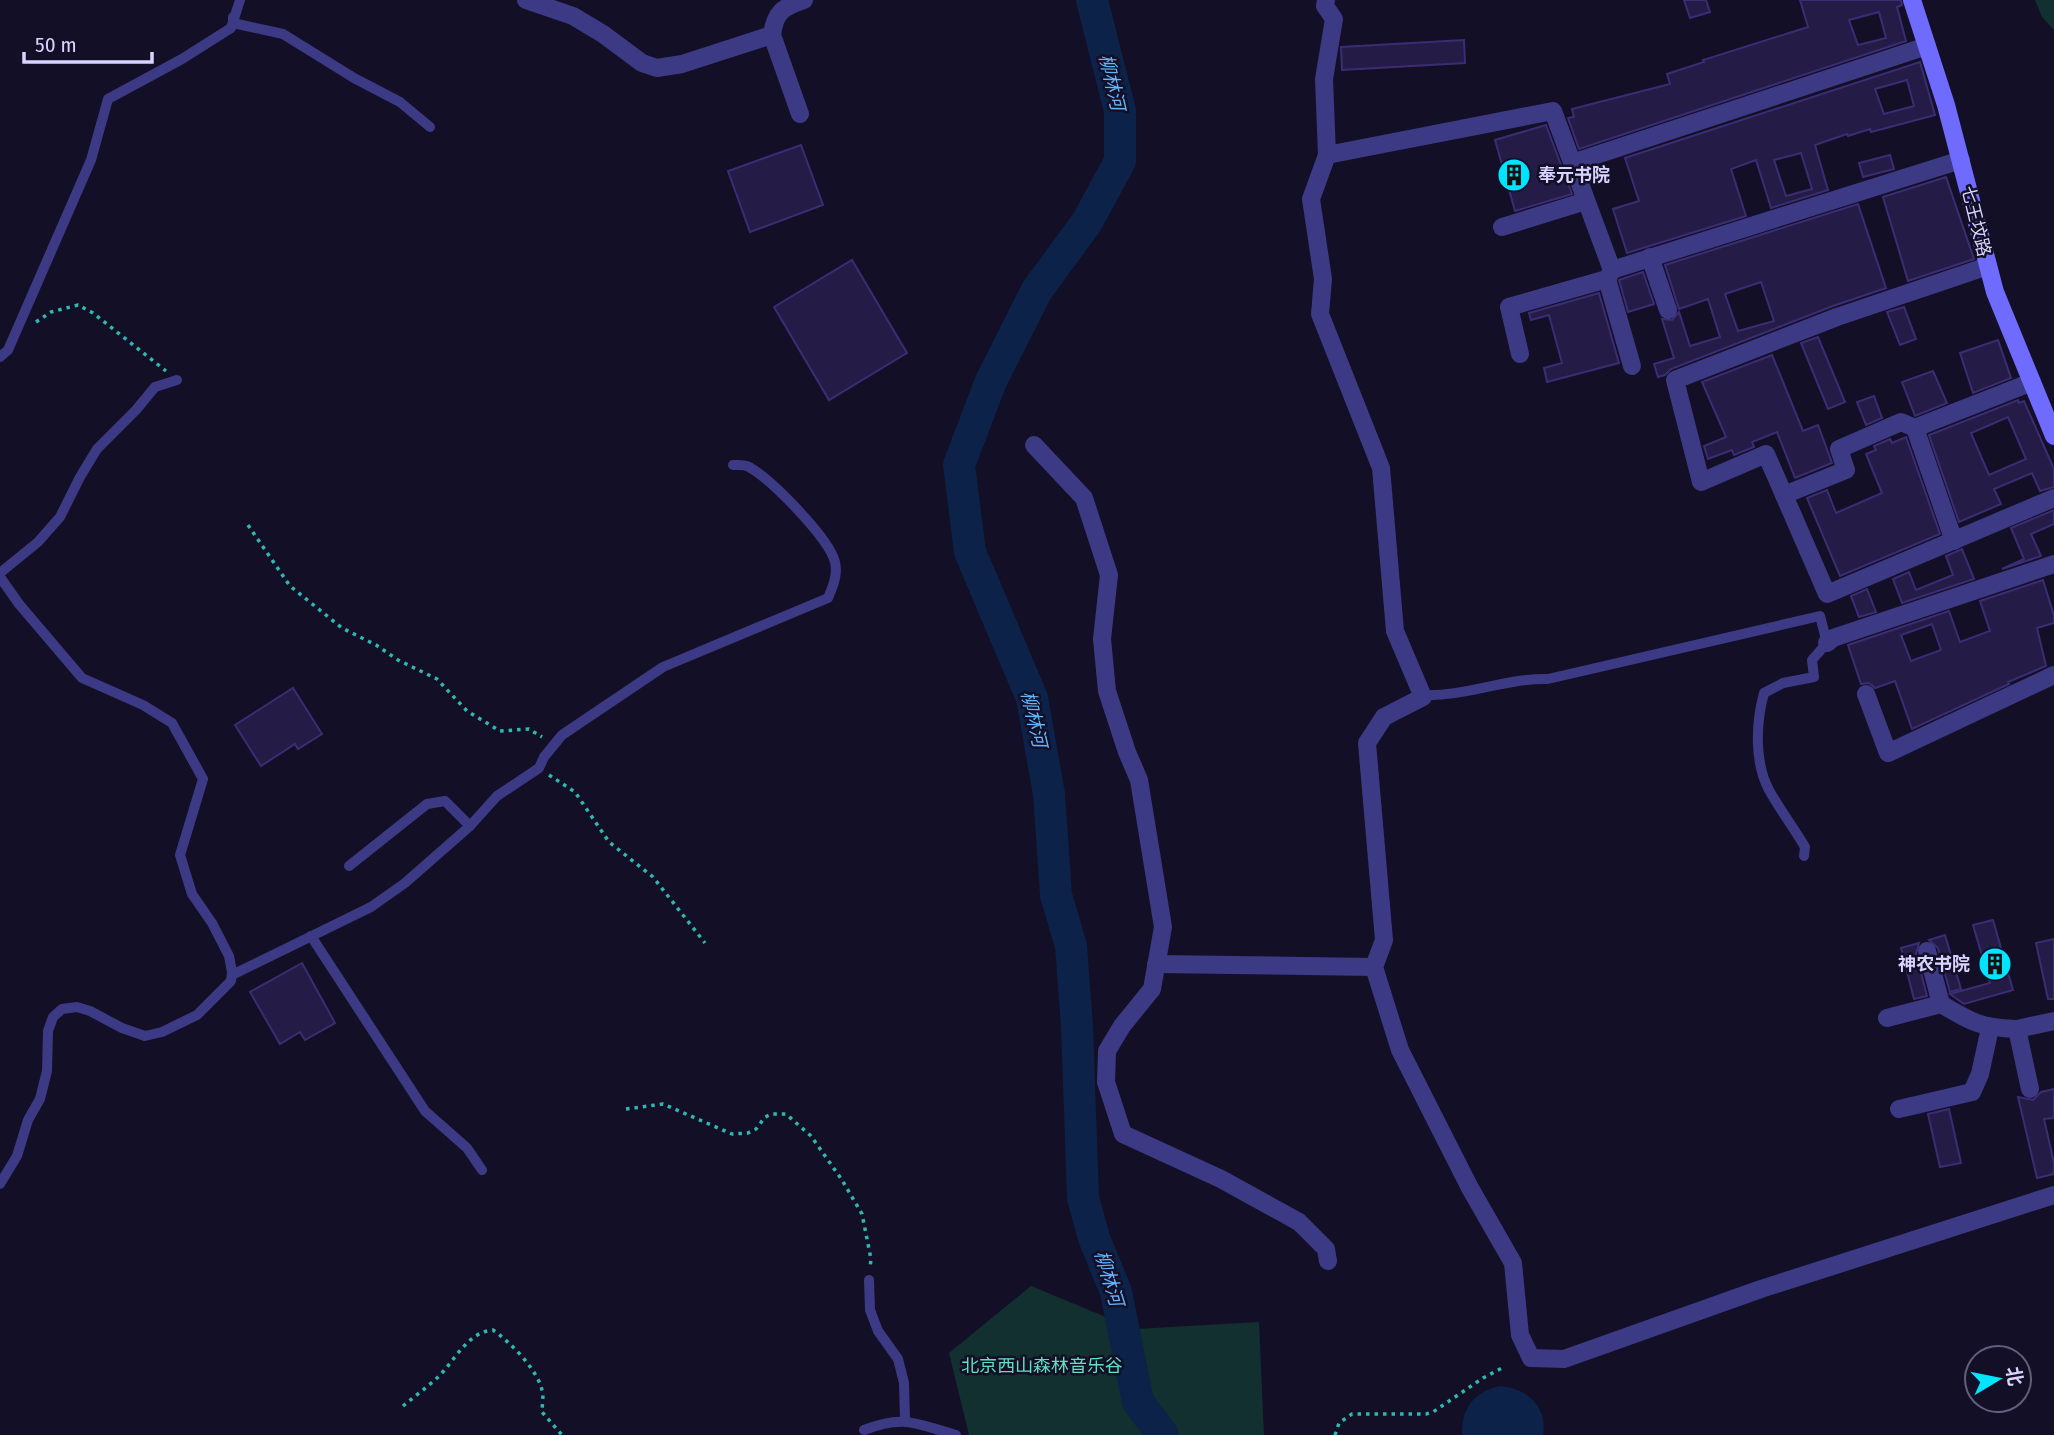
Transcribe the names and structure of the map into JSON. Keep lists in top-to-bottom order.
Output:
{
  "streets": {
    "street": ["七王坟路"]
  },
  "water": ["柳林河"],
  "parks": ["北京西山森林音乐谷"],
  "places": {
    "building": ["奉元书院", "神农书院"]
  },
  "scale_bar": "50 m",
  "north": "right"
}
